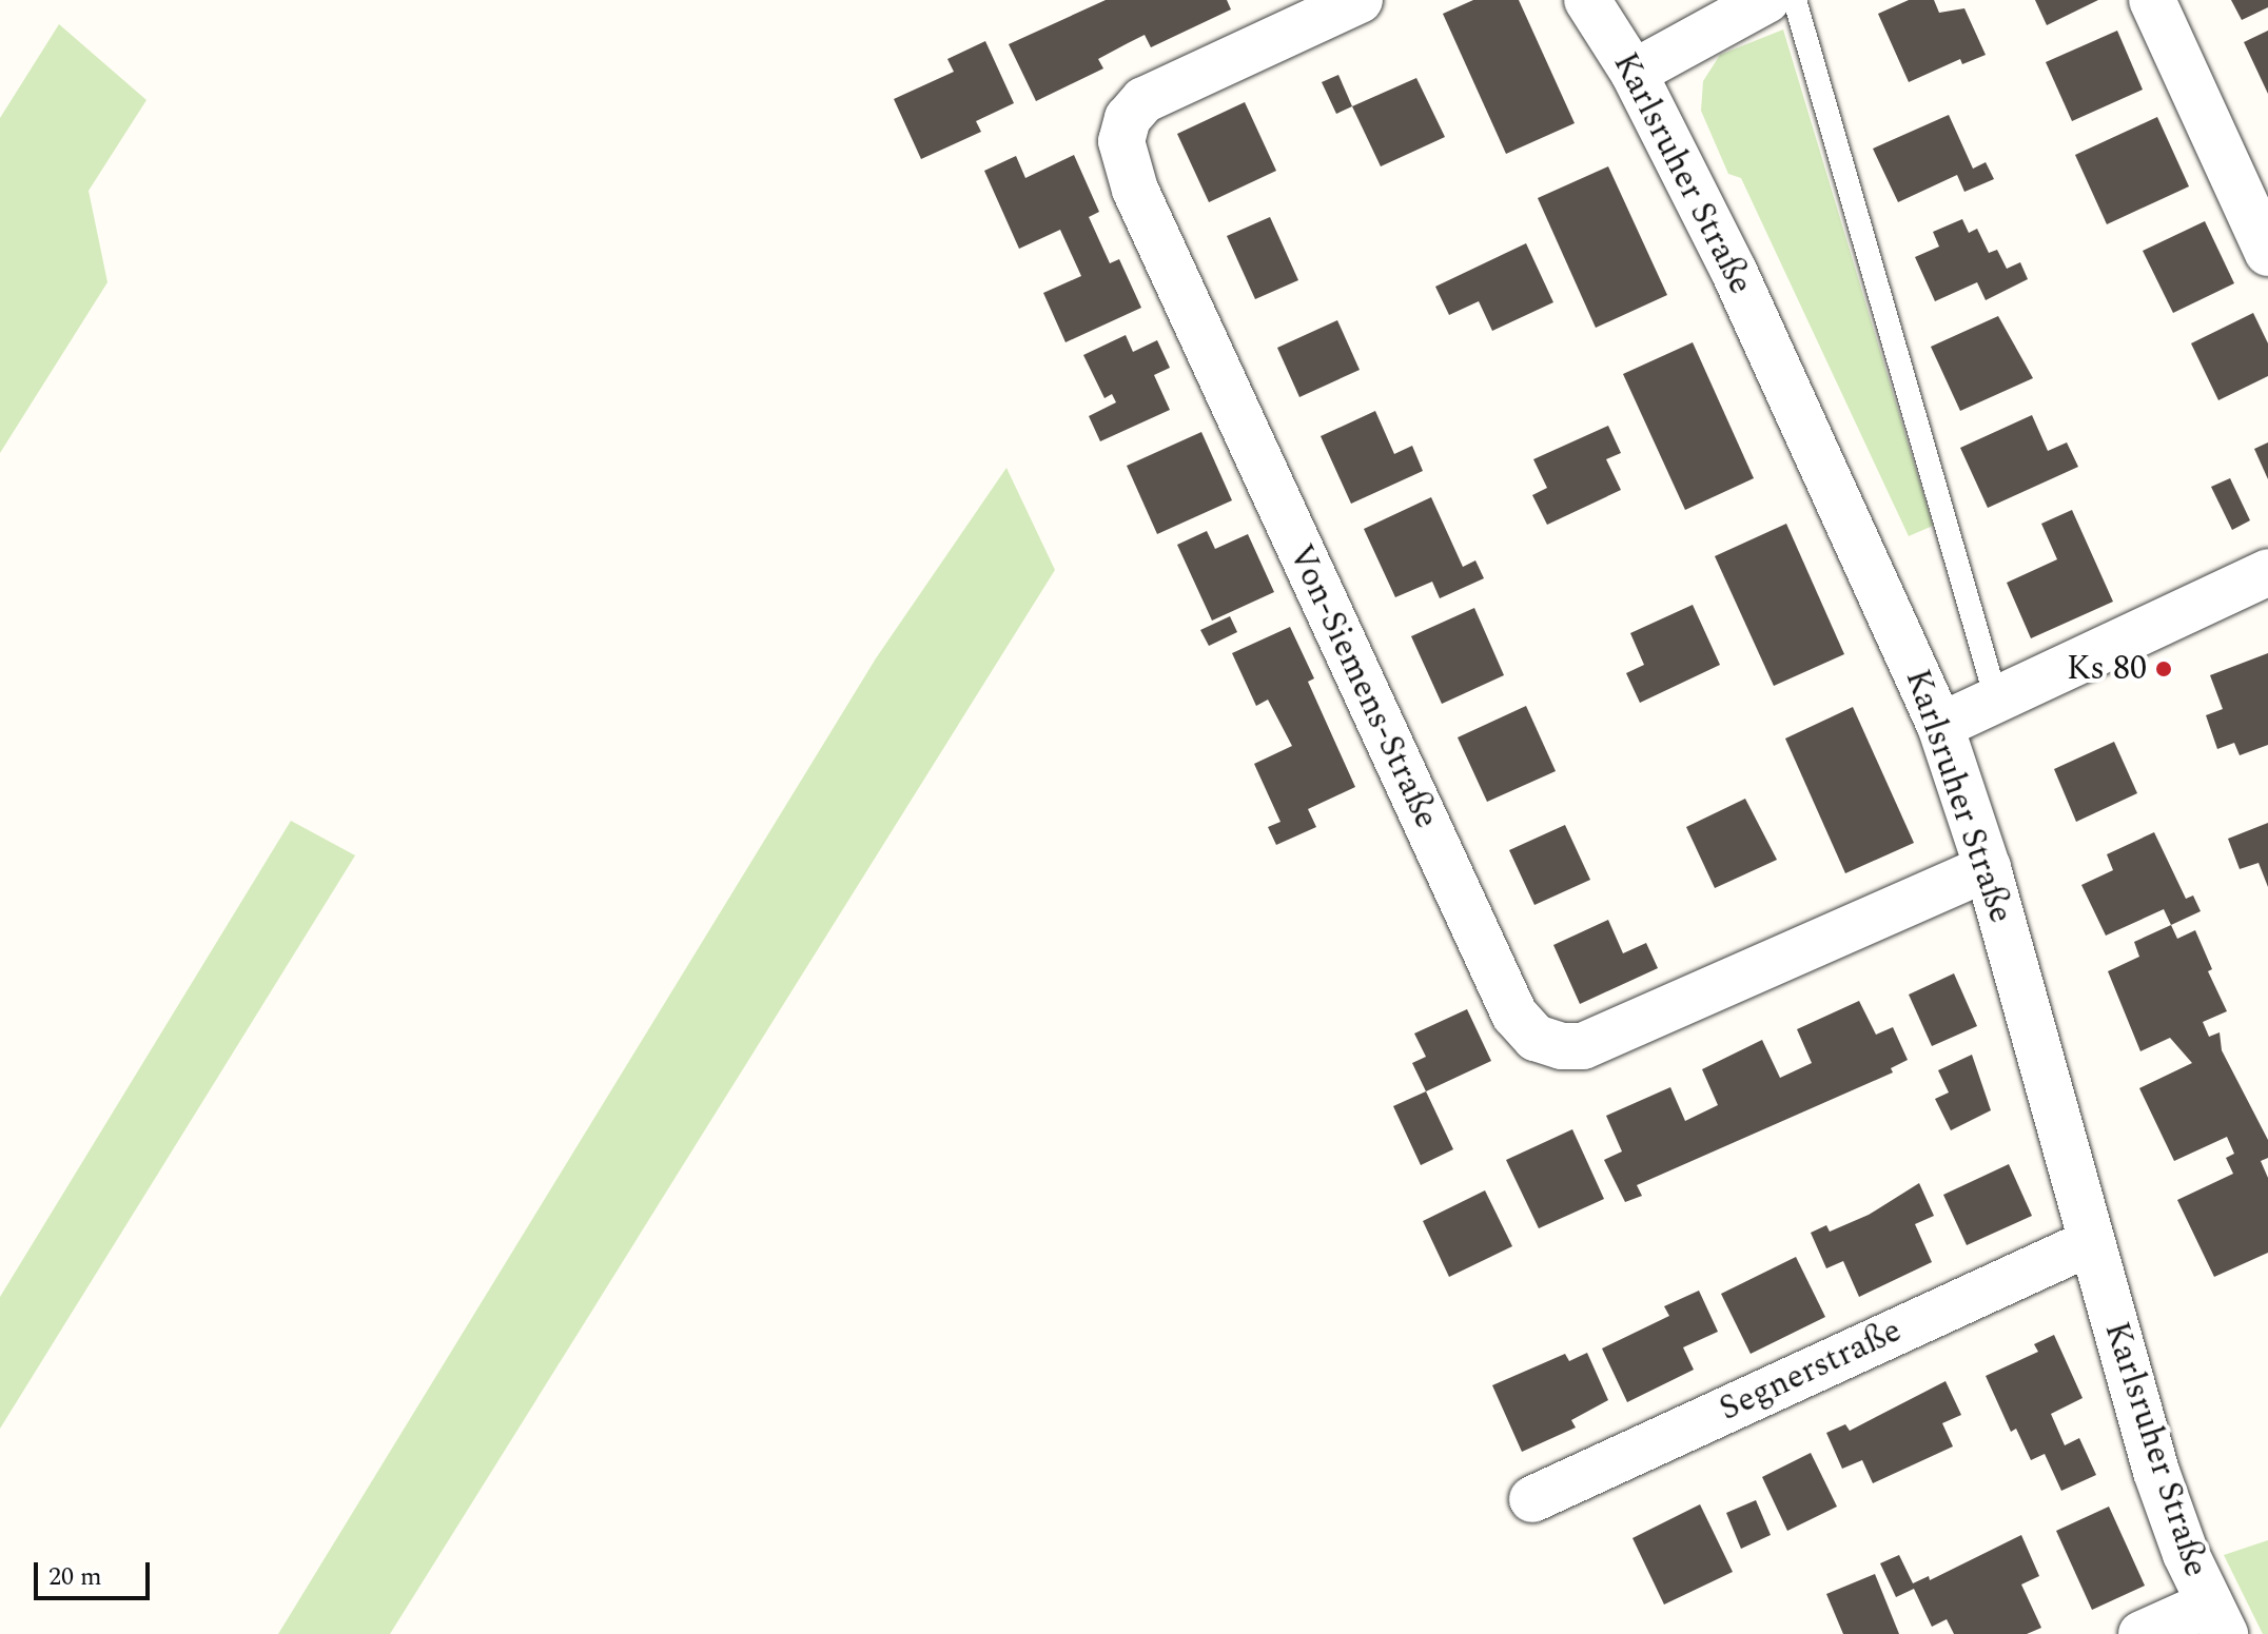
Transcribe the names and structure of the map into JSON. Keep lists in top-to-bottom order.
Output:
{
  "streets": {
    "street": ["Karlsruher Straße", "Von-Siemens-Straße", "Segnerstraße"]
  },
  "crossings": [
    ["Karlsruher Straße", "Von-Siemens-Straße"],
    ["Karlsruher Straße", "Segnerstraße"]
  ],
  "places": ["Ks 80"],
  "scale_bar": "20 m"
}
